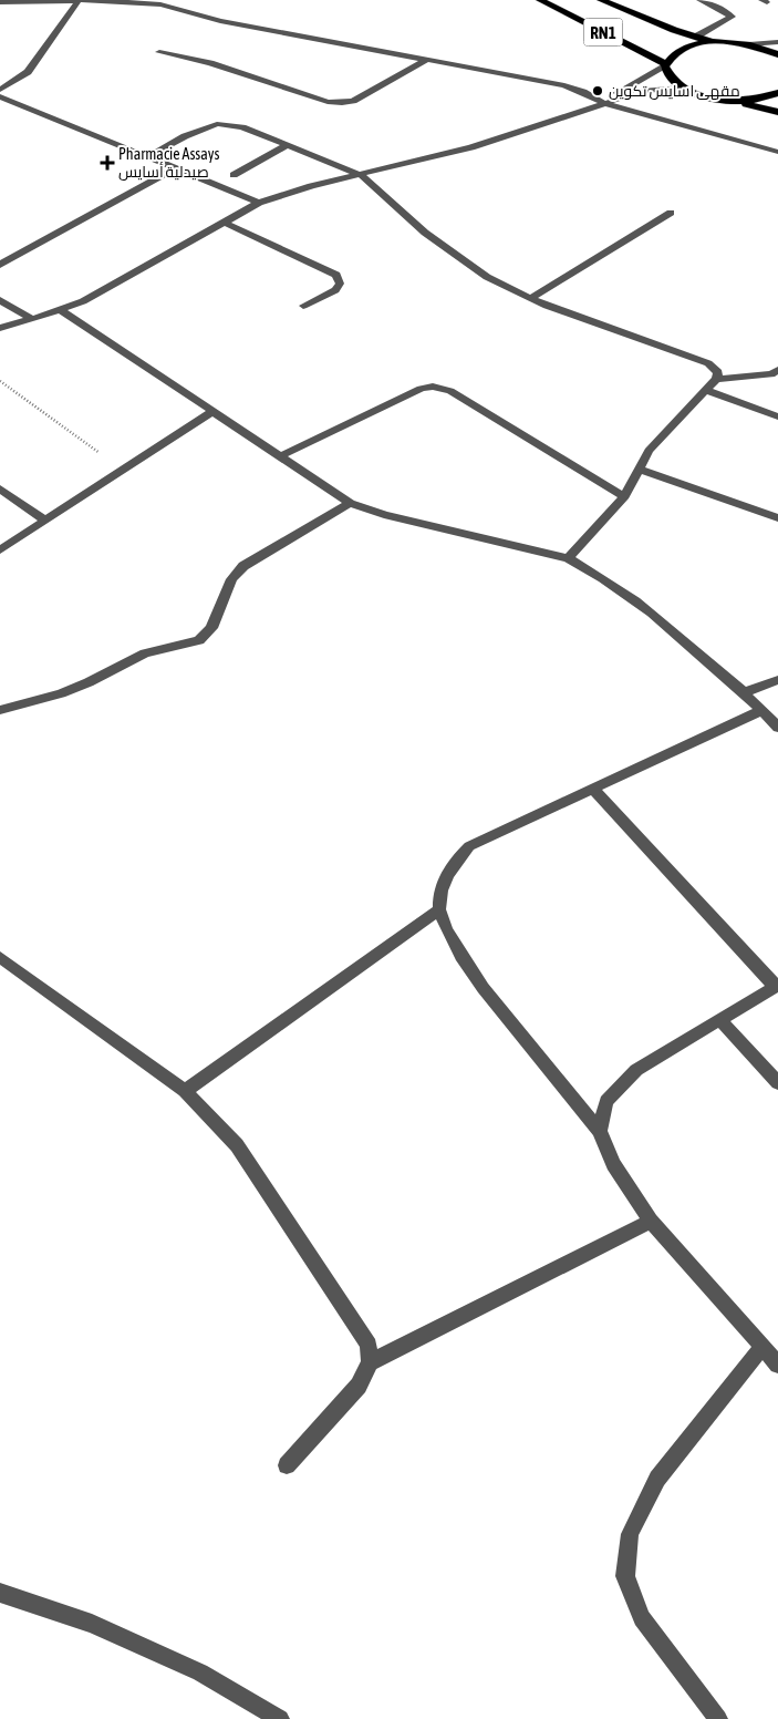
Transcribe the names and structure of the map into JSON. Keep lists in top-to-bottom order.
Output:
{
  "streets": {
    "highway": ["RN1"]
  },
  "places": {
    "other": ["مقهى اسايس تكوين"],
    "health": ["Pharmacie Assays صيدلية أسايس"]
  }
}
